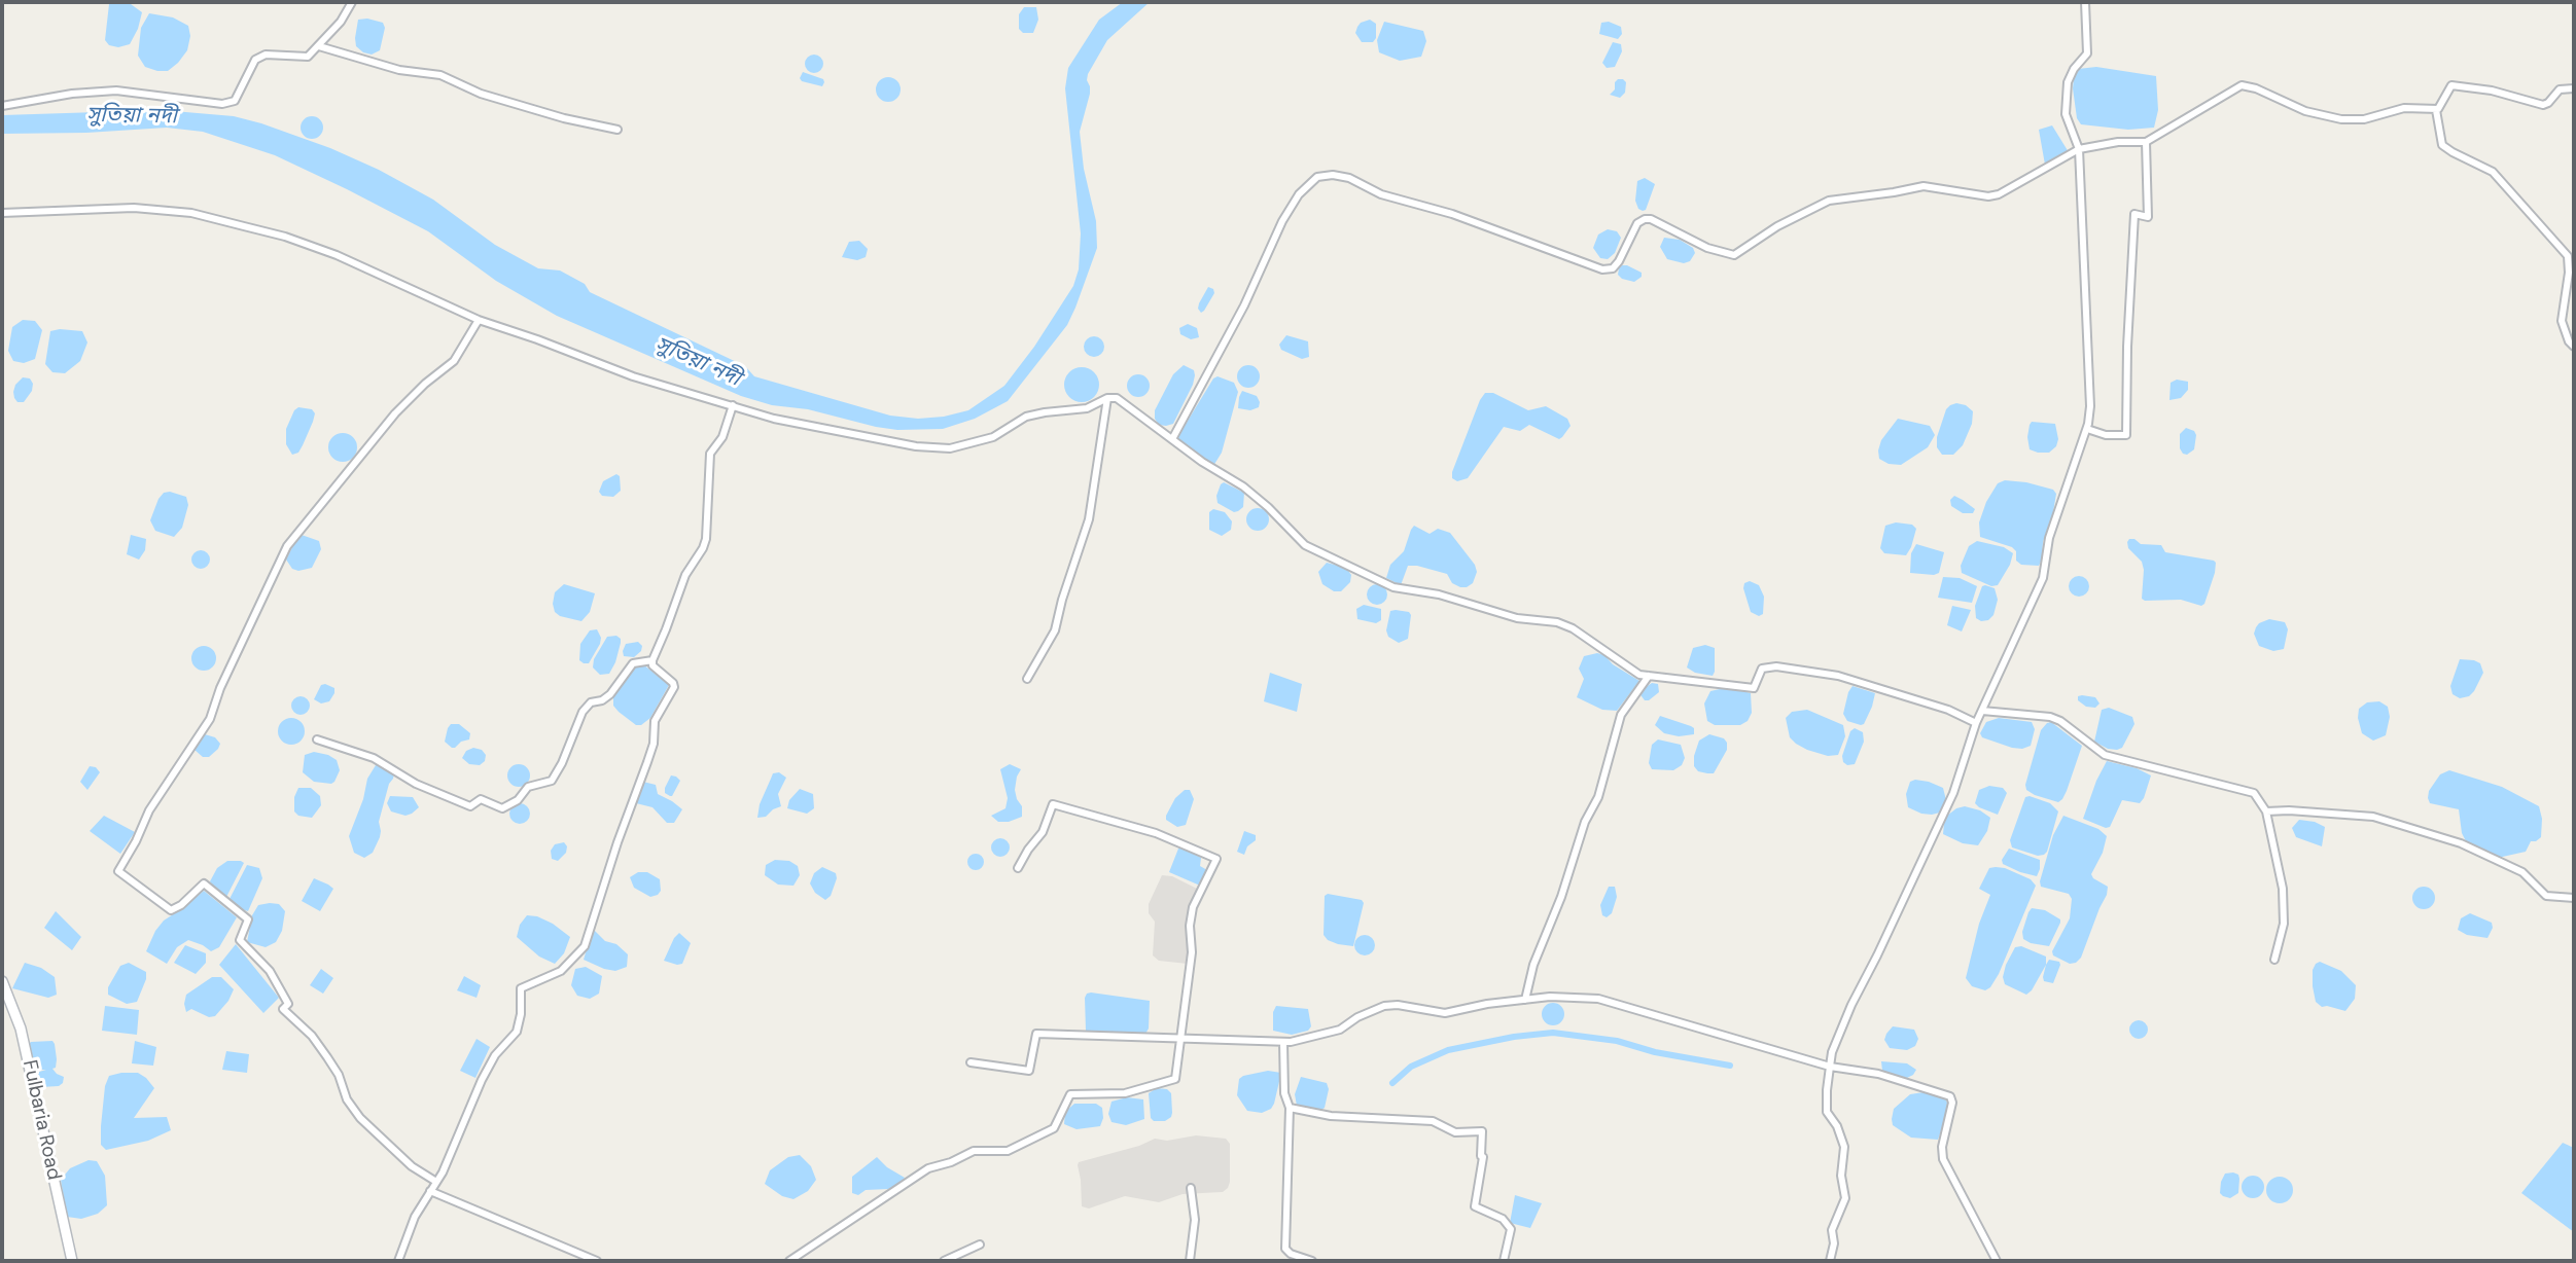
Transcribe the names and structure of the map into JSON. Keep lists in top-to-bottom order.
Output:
{
  "streets": {
    "main road": ["Fulbaria Road"]
  },
  "water": ["সুতিয়া নদী"]
}
